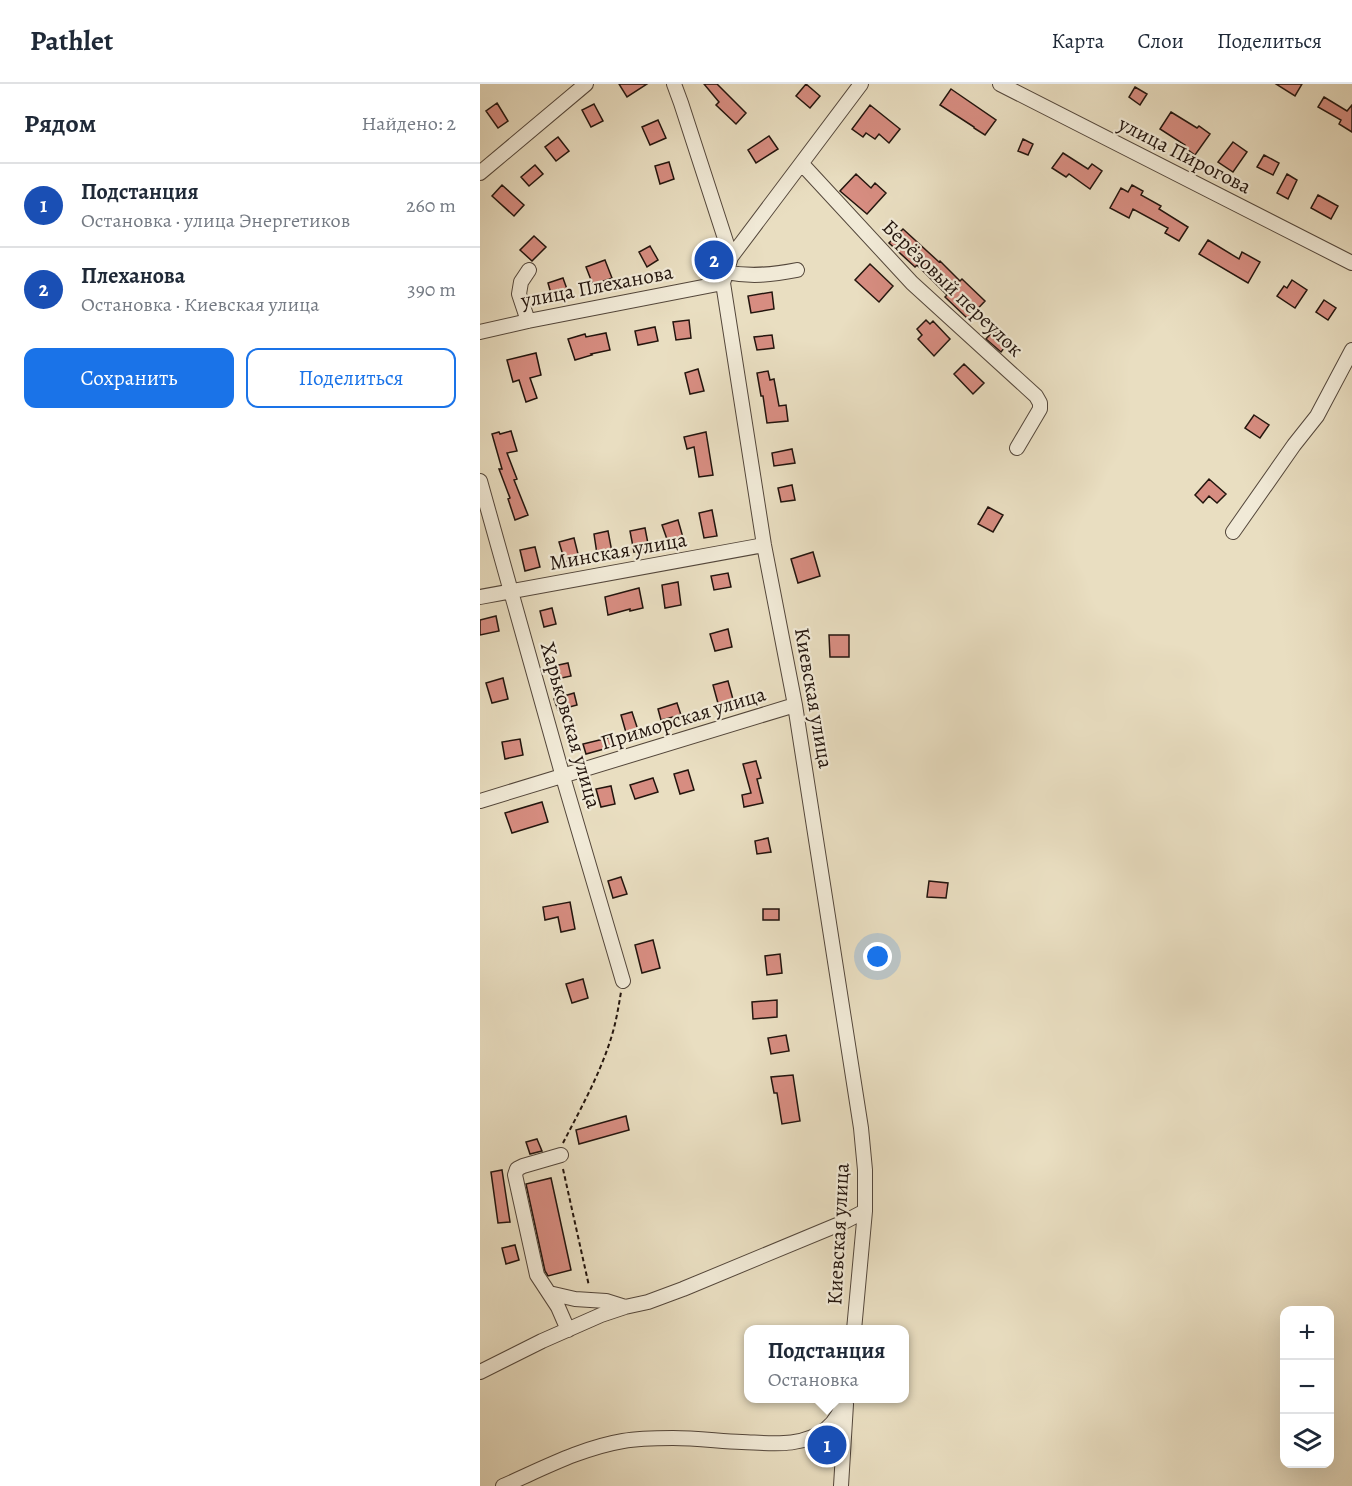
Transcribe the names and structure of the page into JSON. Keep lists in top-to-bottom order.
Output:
{
  "streets": {
    "street": [
      "улица Пирогова",
      "улица Плеханова",
      "Берёзовый переулок",
      "Минская улица",
      "Киевская улица",
      "Приморская улица",
      "Харьковская улица"
    ]
  },
  "crossings": [
    ["улица Плеханова", "Киевская улица"],
    ["Минская улица", "Киевская улица"],
    ["Минская улица", "Харьковская улица"],
    ["Киевская улица", "Приморская улица"],
    ["Приморская улица", "Харьковская улица"]
  ],
  "page": {
    "header": "Pathlet",
    "nav": ["Карта", "Слои", "Поделиться"],
    "heading": ["Рядом", "Найдено: 2"],
    "list": [
      {
        "mark": "1",
        "name": "Подстанция",
        "note": "Остановка · улица Энергетиков",
        "value": "260 m"
      },
      {
        "mark": "2",
        "name": "Плеханова",
        "note": "Остановка · Киевская улица",
        "value": "390 m"
      }
    ],
    "pins": ["2", "1"],
    "buttons": ["Сохранить", "Поделиться"],
    "map_buttons": ["+", "−"],
    "popup": ["Подстанция", "Остановка"]
  }
}
